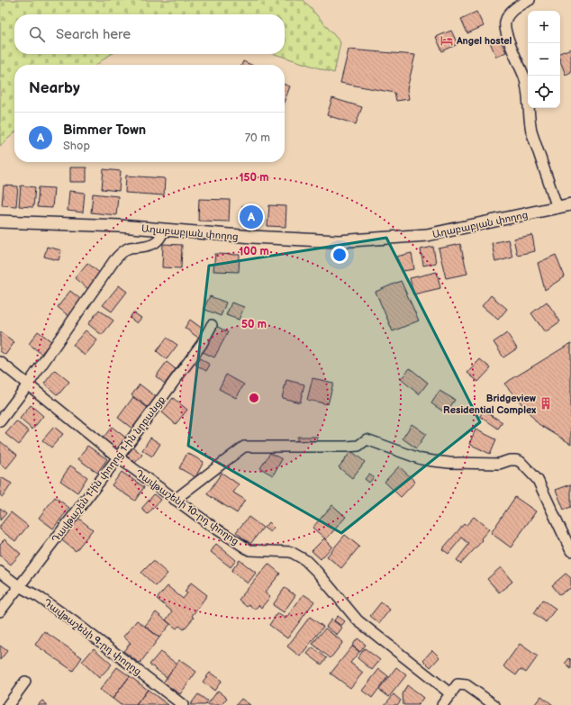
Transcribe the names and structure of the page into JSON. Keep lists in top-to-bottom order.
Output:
{
  "streets": {
    "street": [
      "Աղաբաբյան փողոց",
      "Դավթաշեն 1-ին փողոց 1-ին նրբանցք",
      "Դավթաշենի 10-րդ փողոց",
      "Դավթաշենի 9-րդ փողոց"
    ]
  },
  "crossings": [
    ["Դավթաշեն 1-ին փողոց 1-ին նրբանցք", "Դավթաշենի 10-րդ փողոց"],
    ["Դավթաշեն 1-ին փողոց 1-ին նրբանցք", "Դավթաշենի 9-րդ փողոց"]
  ],
  "places": {
    "hotel": ["Angel hostel"],
    "building": ["Bridgeview Residential Complex"]
  },
  "page": {
    "map_buttons": ["+", "−"],
    "search": "Search here",
    "heading": "Nearby",
    "list": [
      {
        "mark": "A",
        "name": "Bimmer Town",
        "note": "Shop",
        "value": "70 m"
      }
    ],
    "pins": "A"
  },
  "rings": ["150 m", "100 m", "50 m"]
}
